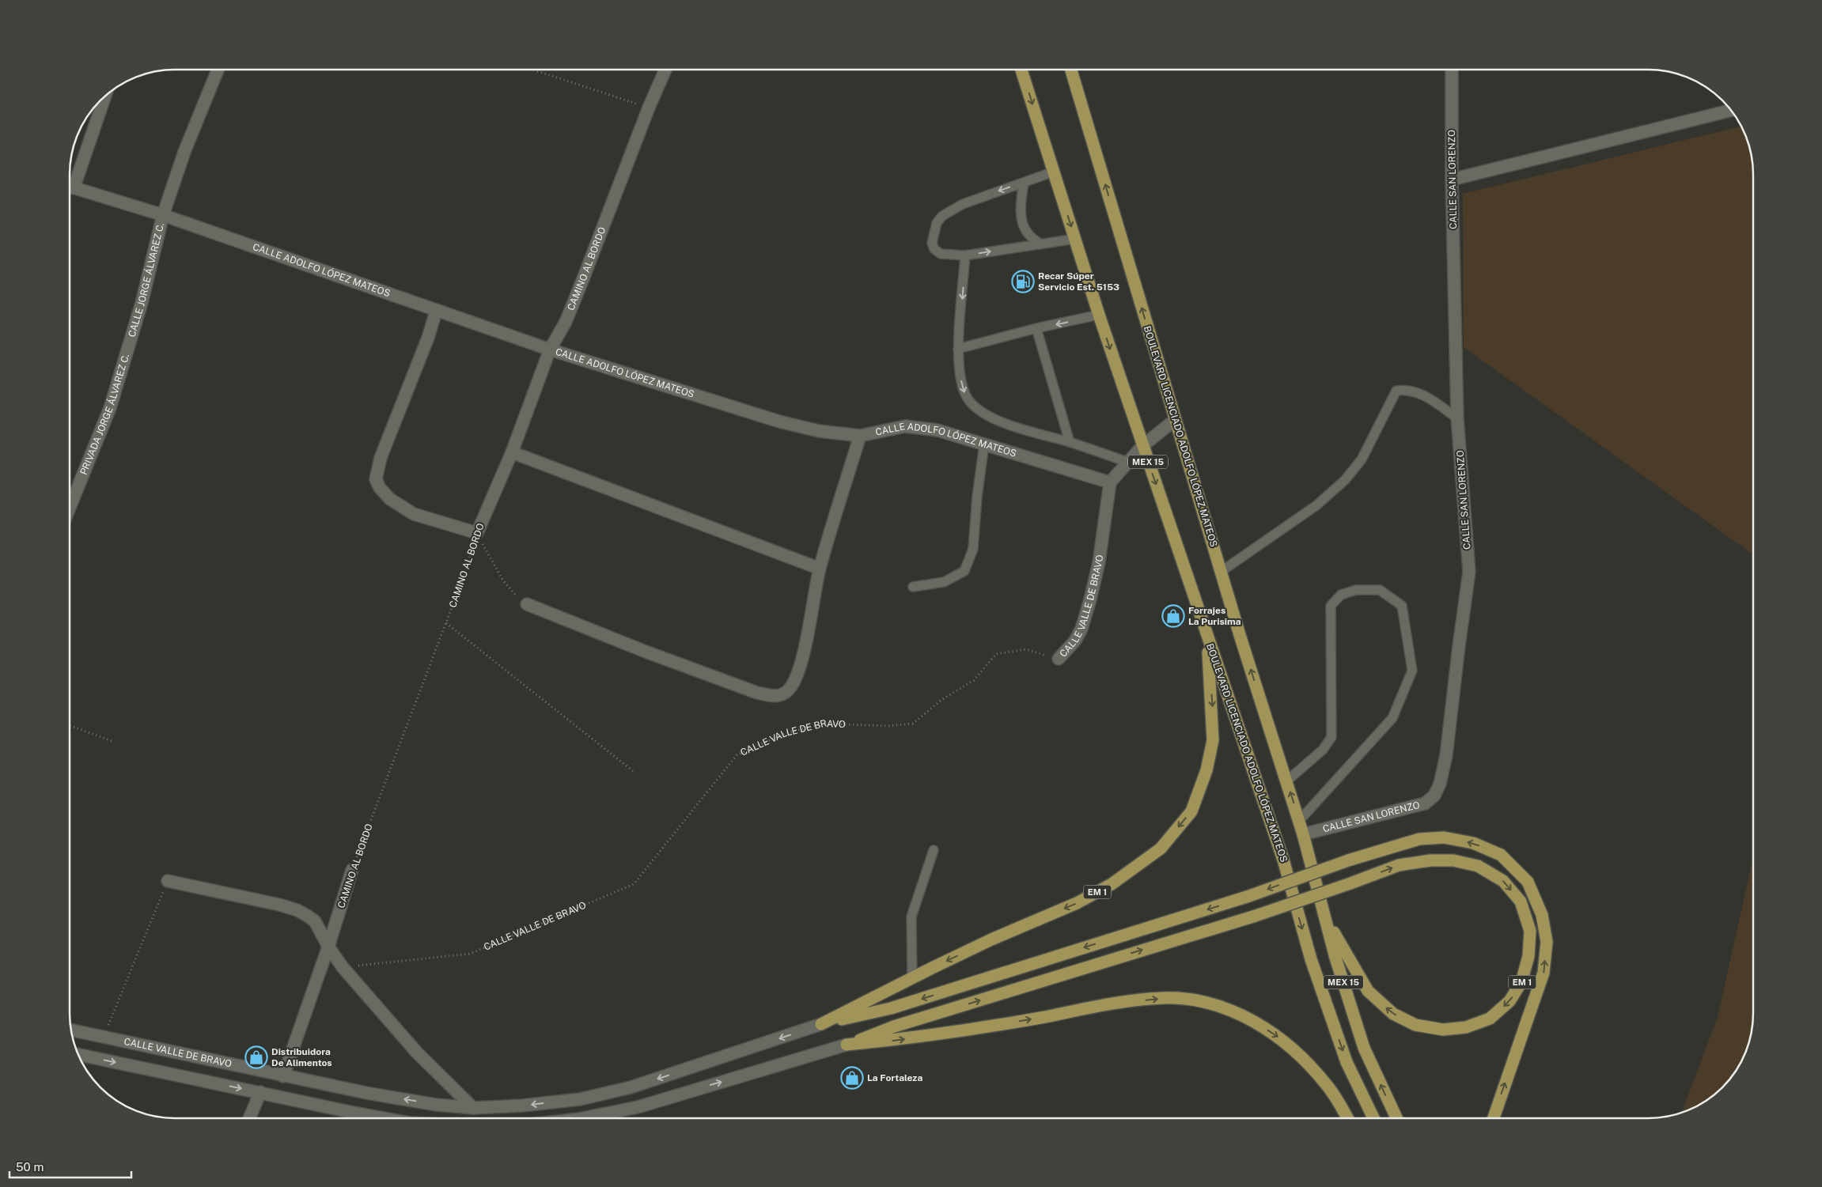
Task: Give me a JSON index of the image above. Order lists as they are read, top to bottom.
{
  "streets": {
    "main road": ["BOULEVARD LICENCIADO ADOLFO LÓPEZ MATEOS", "MEX 15", "EM 1"],
    "street": [
      "CALLE SAN LORENZO",
      "CAMINO AL BORDO",
      "CALLE ADOLFO LÓPEZ MATEOS",
      "CALLE JORGE ÁLVAREZ C.",
      "PRIVADA JORGE ÁLVAREZ C.",
      "CALLE VALLE DE BRAVO"
    ]
  },
  "crossings": [
    ["CALLE SAN LORENZO", "BOULEVARD LICENCIADO ADOLFO LÓPEZ MATEOS"],
    ["CAMINO AL BORDO", "CALLE ADOLFO LÓPEZ MATEOS"],
    ["CAMINO AL BORDO", "CALLE VALLE DE BRAVO"],
    ["CALLE ADOLFO LÓPEZ MATEOS", "CALLE JORGE ÁLVAREZ C."],
    ["CALLE ADOLFO LÓPEZ MATEOS", "CALLE VALLE DE BRAVO"],
    ["CALLE JORGE ÁLVAREZ C.", "PRIVADA JORGE ÁLVAREZ C."],
    ["BOULEVARD LICENCIADO ADOLFO LÓPEZ MATEOS", "EM 1"],
    ["CALLE VALLE DE BRAVO", "EM 1"]
  ],
  "places": {
    "fuel station": ["Recar Súper Servicio Est. 5153"],
    "shop": ["Forrajes La Purisima", "Distribuidora De Alimentos", "La Fortaleza"]
  },
  "scale_bar": "50 m"
}
